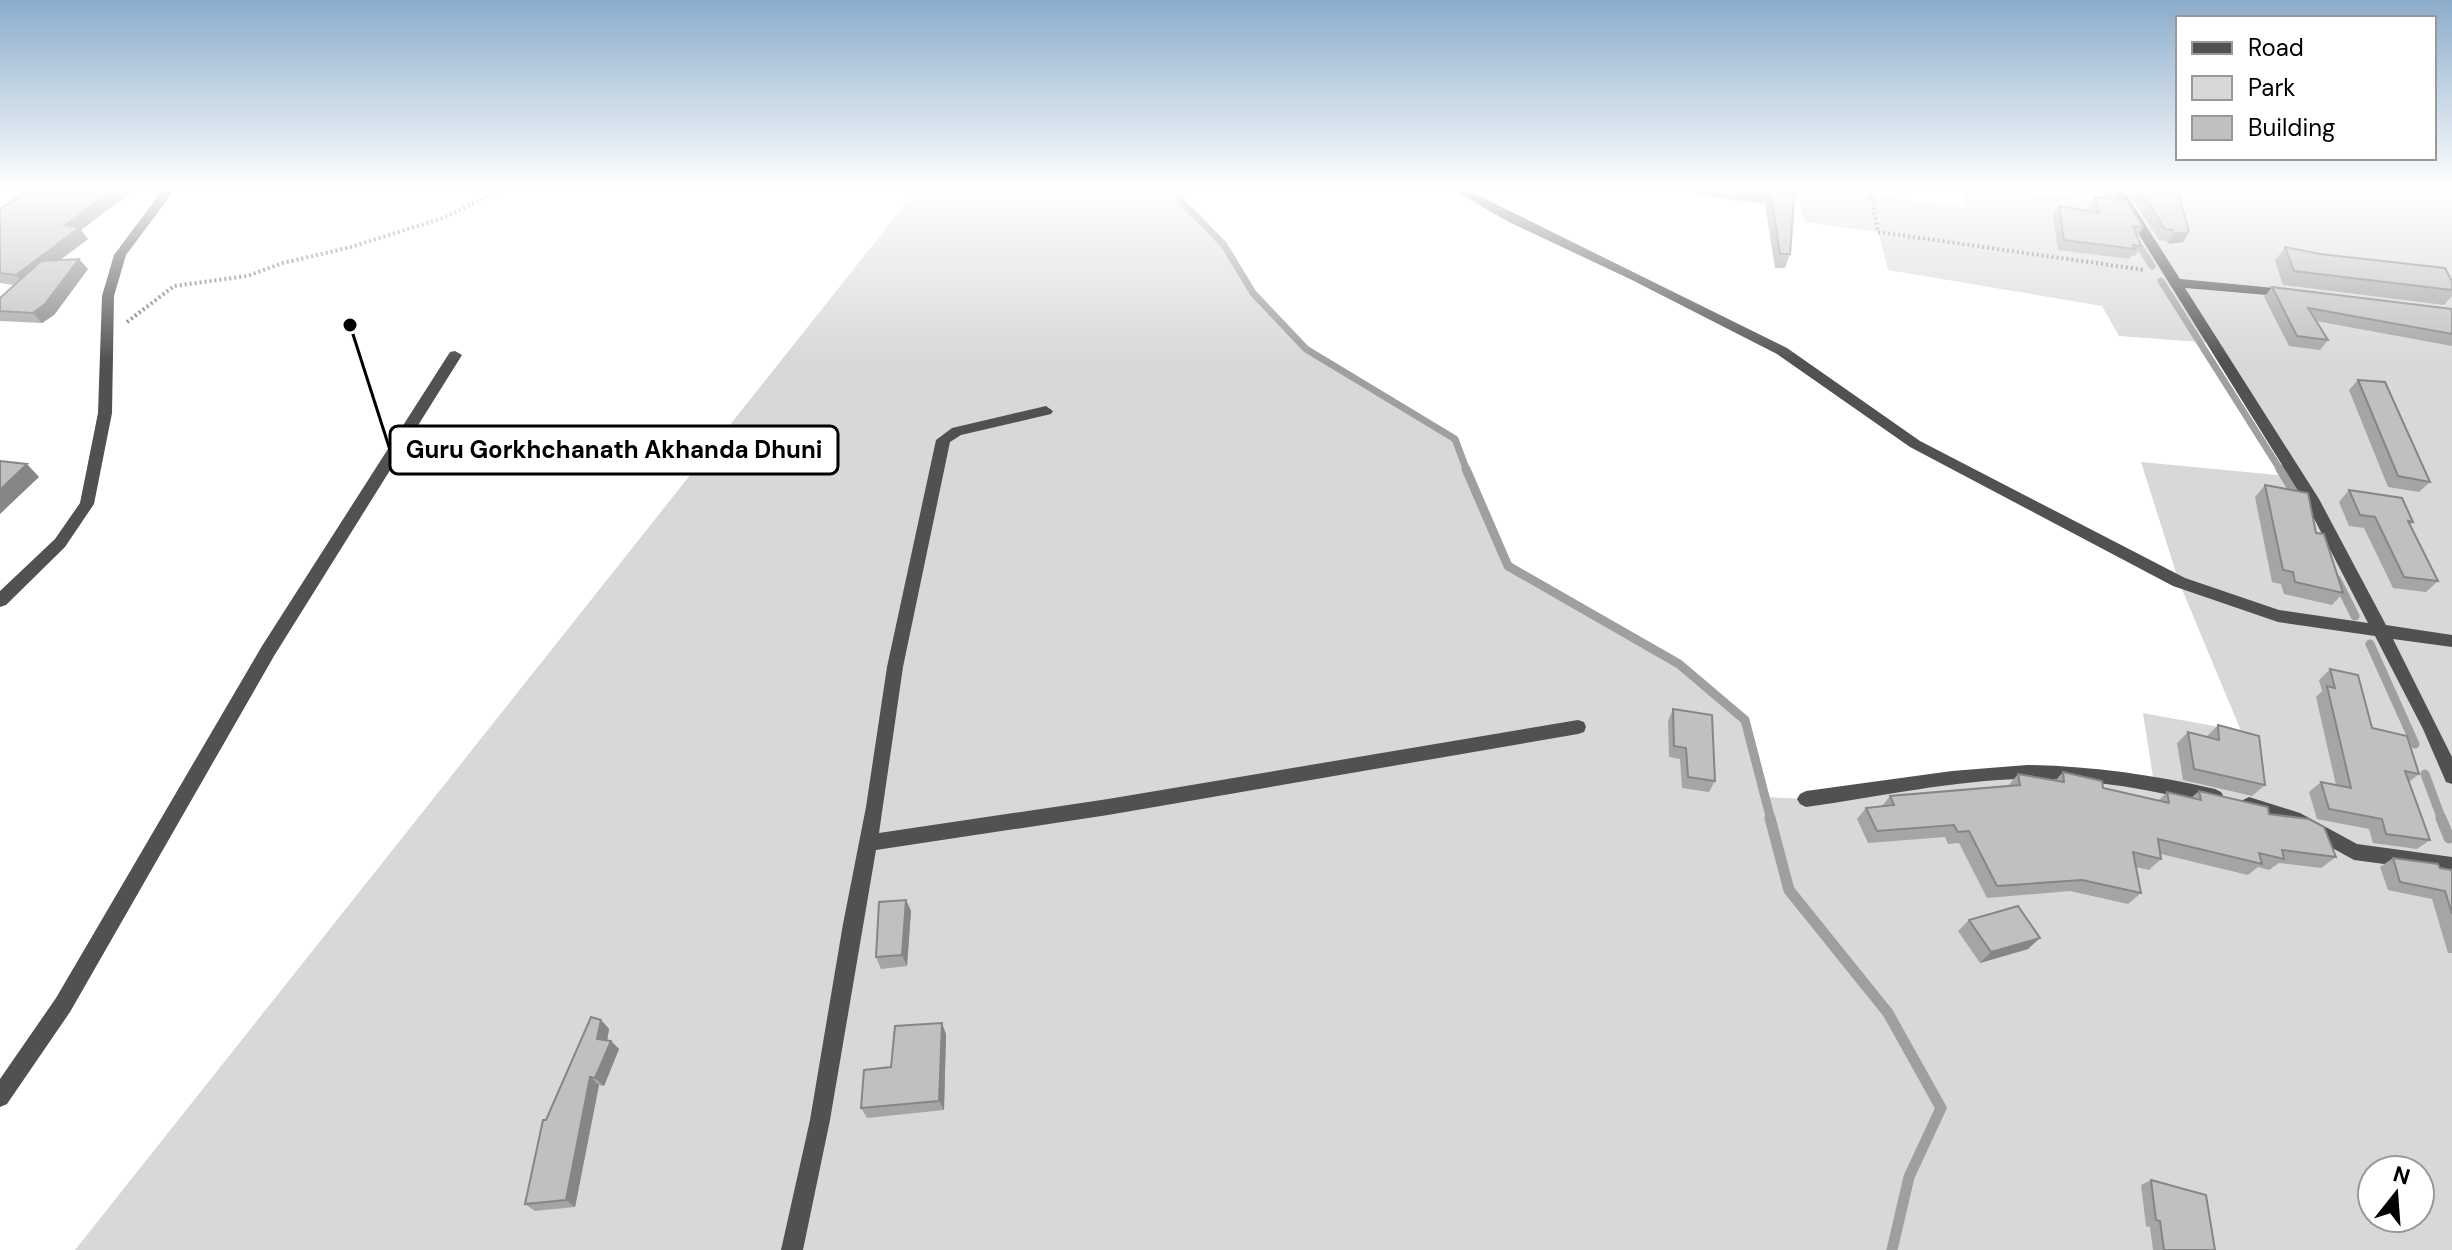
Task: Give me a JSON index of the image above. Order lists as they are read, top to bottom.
{
  "places": ["Guru Gorkhchanath Akhanda Dhuni"],
  "legend": ["Road", "Park", "Building"],
  "north": "top"
}
